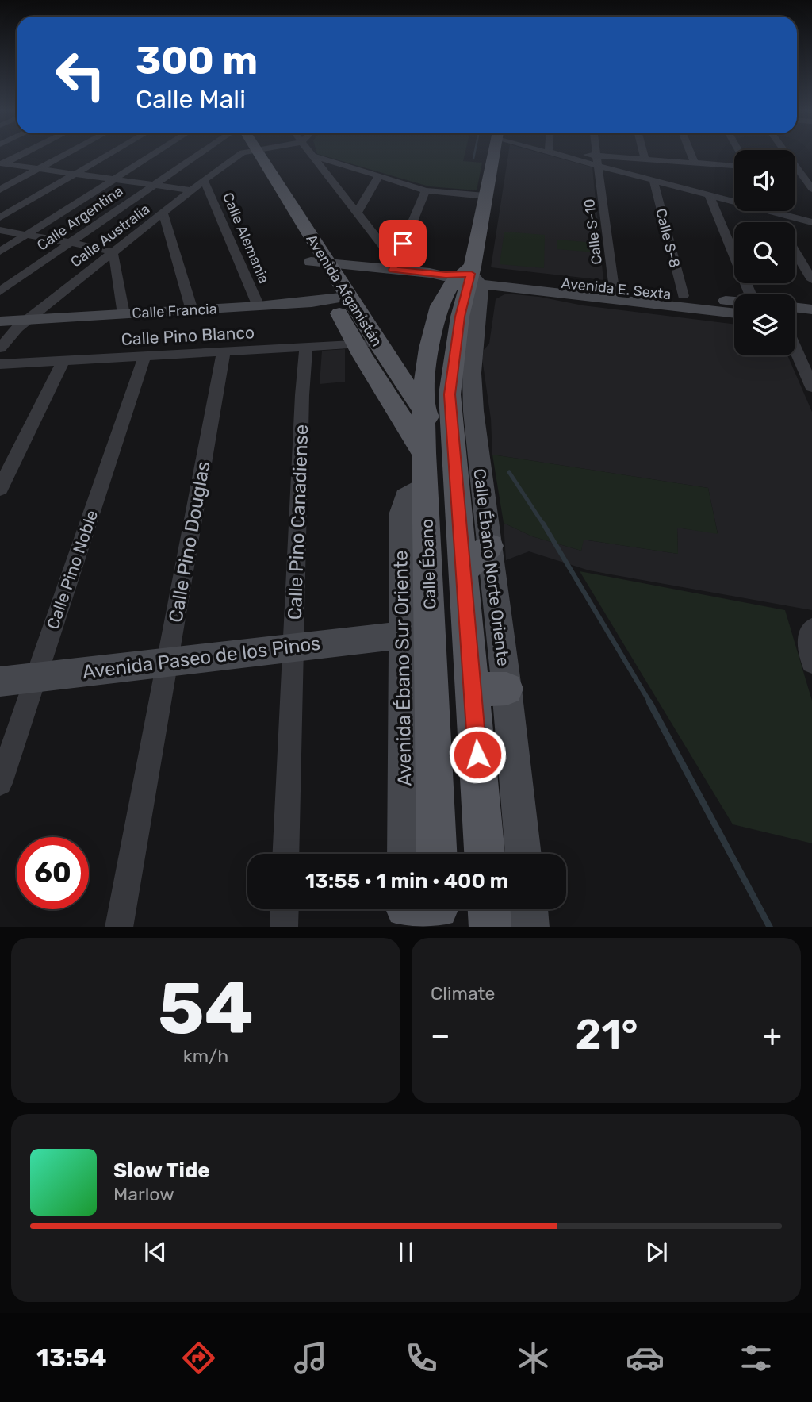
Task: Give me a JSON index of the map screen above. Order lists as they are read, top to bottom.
{
  "streets": {
    "main road": ["Avenida Afganistán", "Calle Ébano"],
    "street": [
      "Calle Argentina",
      "Calle S-10",
      "Calle Australia",
      "Calle Alemania",
      "Calle S-8",
      "Avenida E. Sexta",
      "Calle Francia",
      "Calle Pino Blanco",
      "Calle Pino Canadiense",
      "Calle Pino Douglas",
      "Calle Ébano Norte Oriente",
      "Calle Pino Noble",
      "Avenida Paseo de los Pinos",
      "Avenida Ébano Sur Oriente"
    ]
  },
  "crossings": [
    ["Calle S-10", "Avenida E. Sexta"],
    ["Calle Australia", "Calle Alemania"],
    ["Calle Australia", "Calle Francia"],
    ["Calle Alemania", "Calle Francia"],
    ["Calle S-8", "Avenida E. Sexta"],
    ["Avenida E. Sexta", "Avenida Afganistán"],
    ["Avenida E. Sexta", "Calle Ébano"],
    ["Avenida E. Sexta", "Calle Ébano Norte Oriente"],
    ["Avenida Afganistán", "Calle Francia"],
    ["Avenida Afganistán", "Calle Pino Blanco"],
    ["Avenida Afganistán", "Calle Ébano"],
    ["Calle Pino Blanco", "Calle Pino Canadiense"],
    ["Calle Pino Blanco", "Calle Pino Douglas"],
    ["Calle Pino Blanco", "Calle Pino Noble"],
    ["Calle Pino Canadiense", "Avenida Paseo de los Pinos"],
    ["Calle Pino Douglas", "Avenida Paseo de los Pinos"],
    ["Calle Ébano", "Calle Ébano Norte Oriente"],
    ["Calle Ébano", "Avenida Ébano Sur Oriente"],
    ["Calle Pino Noble", "Avenida Paseo de los Pinos"],
    ["Avenida Paseo de los Pinos", "Avenida Ébano Sur Oriente"]
  ],
  "page": {
    "turn": ["300 m", "Calle Mali"],
    "limit": "60",
    "trip": "13:55 · 1 min · 400 m",
    "tile": [
      ["54", "km/h"],
      "Climate"
    ],
    "heat": ["−", "21°", "+"],
    "song": ["Slow Tide", "Marlow"],
    "tabs": "13:54"
  }
}
